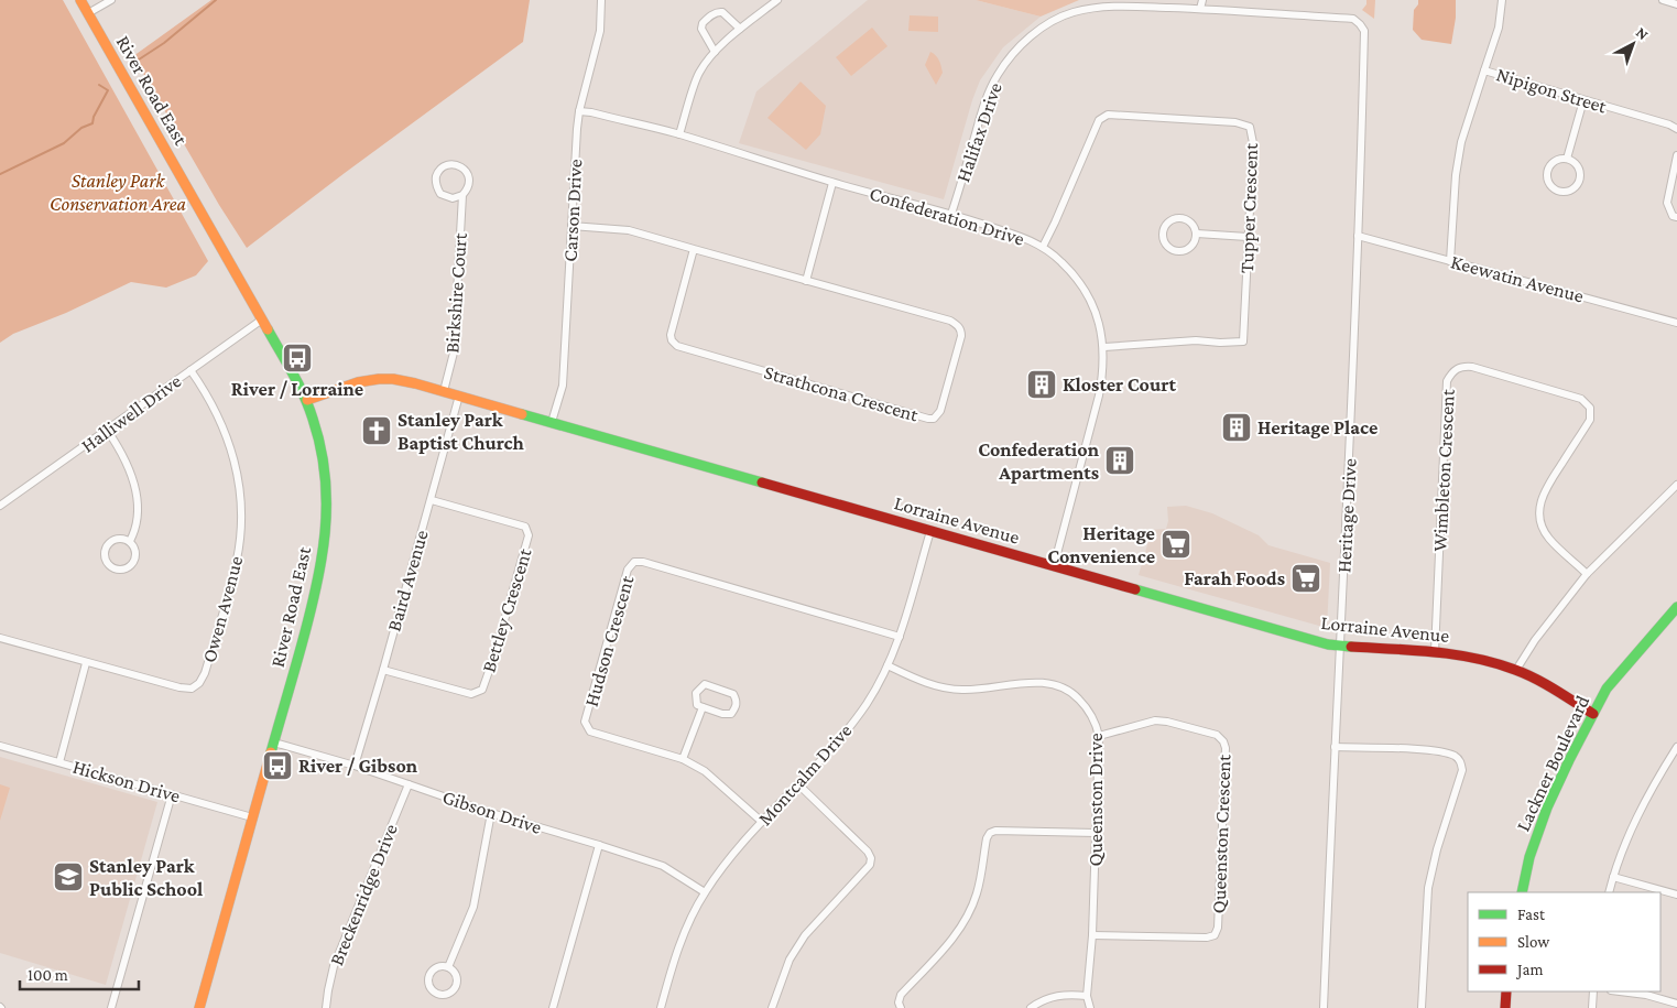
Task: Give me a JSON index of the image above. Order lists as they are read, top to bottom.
{
  "streets": {
    "street": [
      "River Road East",
      "Nipigon Street",
      "Halifax Drive",
      "Tupper Crescent",
      "Carson Drive",
      "Confederation Drive",
      "Keewatin Avenue",
      "Birkshire Court",
      "Strathcona Crescent",
      "Halliwell Drive",
      "Wimbleton Crescent",
      "Heritage Drive",
      "Lorraine Avenue",
      "Baird Avenue",
      "Owen Avenue",
      "Bettley Crescent",
      "Hudson Crescent",
      "Lackner Boulevard",
      "Montcalm Drive",
      "Hickson Drive",
      "Queenston Drive",
      "Gibson Drive",
      "Queenston Crescent",
      "Breckenridge Drive"
    ]
  },
  "crossings": [
    ["River Road East", "Halliwell Drive"],
    ["River Road East", "Lorraine Avenue"],
    ["River Road East", "Hickson Drive"],
    ["River Road East", "Gibson Drive"],
    ["Nipigon Street", "Keewatin Avenue"],
    ["Halifax Drive", "Confederation Drive"],
    ["Halifax Drive", "Heritage Drive"],
    ["Tupper Crescent", "Confederation Drive"],
    ["Carson Drive", "Confederation Drive"],
    ["Carson Drive", "Strathcona Crescent"],
    ["Carson Drive", "Lorraine Avenue"],
    ["Confederation Drive", "Lorraine Avenue"],
    ["Keewatin Avenue", "Heritage Drive"],
    ["Birkshire Court", "Lorraine Avenue"],
    ["Halliwell Drive", "Owen Avenue"],
    ["Wimbleton Crescent", "Lorraine Avenue"],
    ["Heritage Drive", "Lorraine Avenue"],
    ["Lorraine Avenue", "Baird Avenue"],
    ["Lorraine Avenue", "Lackner Boulevard"],
    ["Lorraine Avenue", "Montcalm Drive"],
    ["Baird Avenue", "Bettley Crescent"],
    ["Baird Avenue", "Gibson Drive"],
    ["Hudson Crescent", "Montcalm Drive"],
    ["Montcalm Drive", "Queenston Drive"],
    ["Montcalm Drive", "Gibson Drive"],
    ["Queenston Drive", "Queenston Crescent"],
    ["Gibson Drive", "Breckenridge Drive"]
  ],
  "parks": ["Stanley Park Conservation Area"],
  "places": {
    "bus stop": ["River / Lorraine", "River / Gibson"],
    "building": ["Kloster Court", "Heritage Place", "Confederation Apartments"],
    "church": ["Stanley Park Baptist Church"],
    "supermarket": ["Heritage Convenience", "Farah Foods"],
    "school or university": ["Stanley Park Public School"]
  },
  "legend": ["Fast", "Slow", "Jam"],
  "scale_bar": "100 m",
  "north": "top right"
}
